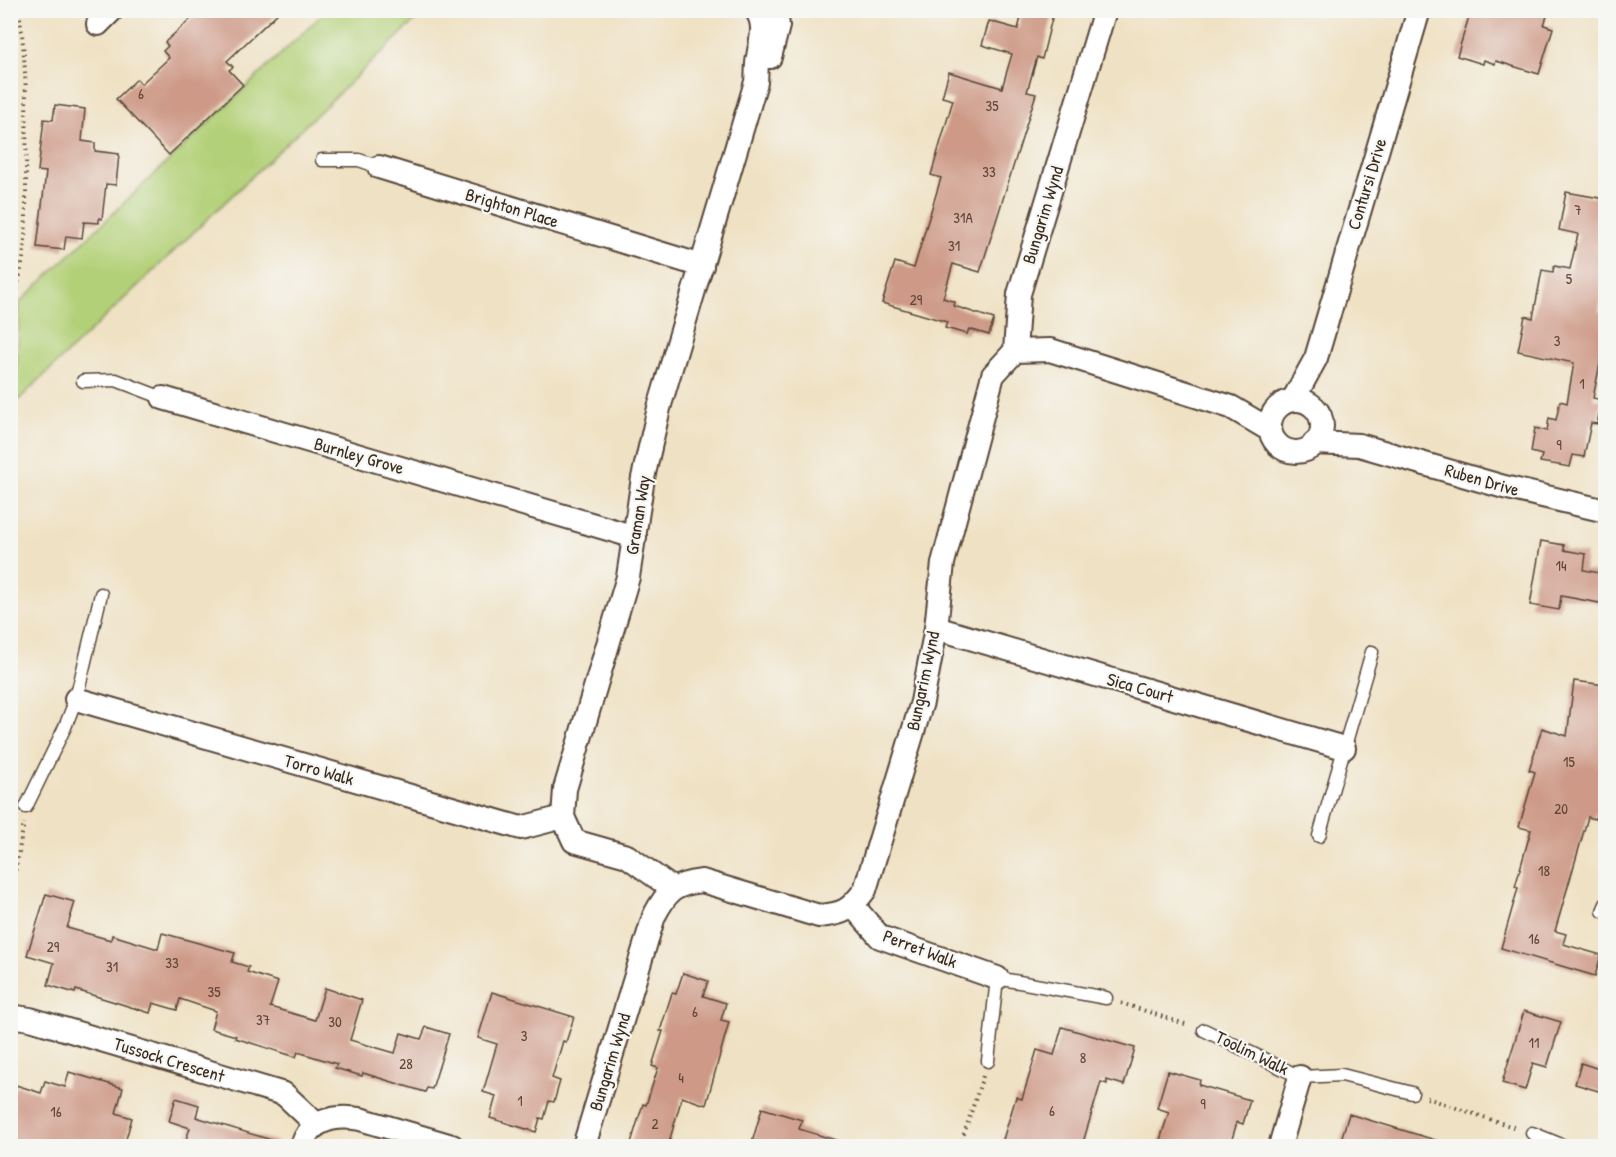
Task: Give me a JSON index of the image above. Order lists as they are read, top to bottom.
{
  "streets": {
    "street": [
      "Contursi Drive",
      "Brighton Place",
      "Bungarim Wynd",
      "Burnley Grove",
      "Ruben Drive",
      "Graman Way",
      "Sica Court",
      "Torro Walk",
      "Perret Walk",
      "Toolim Walk",
      "Tussock Crescent"
    ]
  },
  "crossings": [
    ["Contursi Drive", "Ruben Drive"],
    ["Brighton Place", "Graman Way"],
    ["Bungarim Wynd", "Ruben Drive"],
    ["Bungarim Wynd", "Sica Court"],
    ["Bungarim Wynd", "Perret Walk"],
    ["Burnley Grove", "Graman Way"],
    ["Graman Way", "Torro Walk"]
  ],
  "house_numbers": [
    "6",
    "35",
    "33",
    "7",
    "31A",
    "31",
    "5",
    "29",
    "3",
    "1",
    "9",
    "14",
    "15",
    "20",
    "18",
    "16",
    "29",
    "33",
    "31",
    "35",
    "6",
    "37",
    "30",
    "3",
    "11",
    "8",
    "28",
    "4",
    "1",
    "9",
    "6",
    "16",
    "2"
  ]
}
